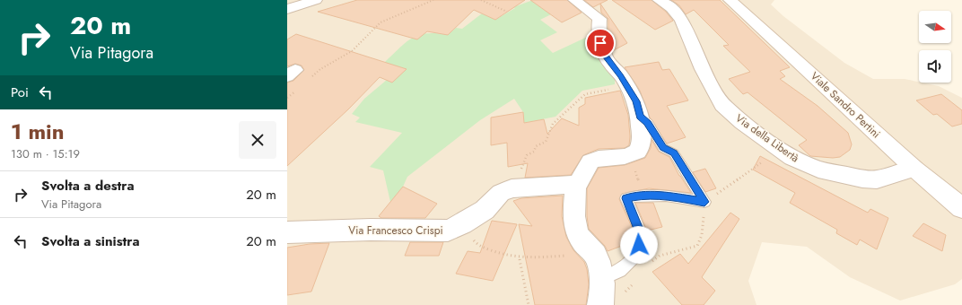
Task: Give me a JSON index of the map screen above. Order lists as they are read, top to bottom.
{
  "streets": {
    "street": ["Viale Sandro Pertini", "Via della Libertà", "Via Francesco Crispi"]
  },
  "crossings": [
    ["Viale Sandro Pertini", "Via della Libertà"]
  ],
  "north": "right",
  "page": {
    "turn": ["20 m", "Via Pitagora"],
    "then": "Poi",
    "heading": ["1 min", "130 m · 15:19"],
    "list": [
      {
        "name": "Svolta a destra",
        "note": "Via Pitagora",
        "value": "20 m"
      },
      {
        "name": "Svolta a sinistra",
        "value": "20 m"
      }
    ]
  }
}
